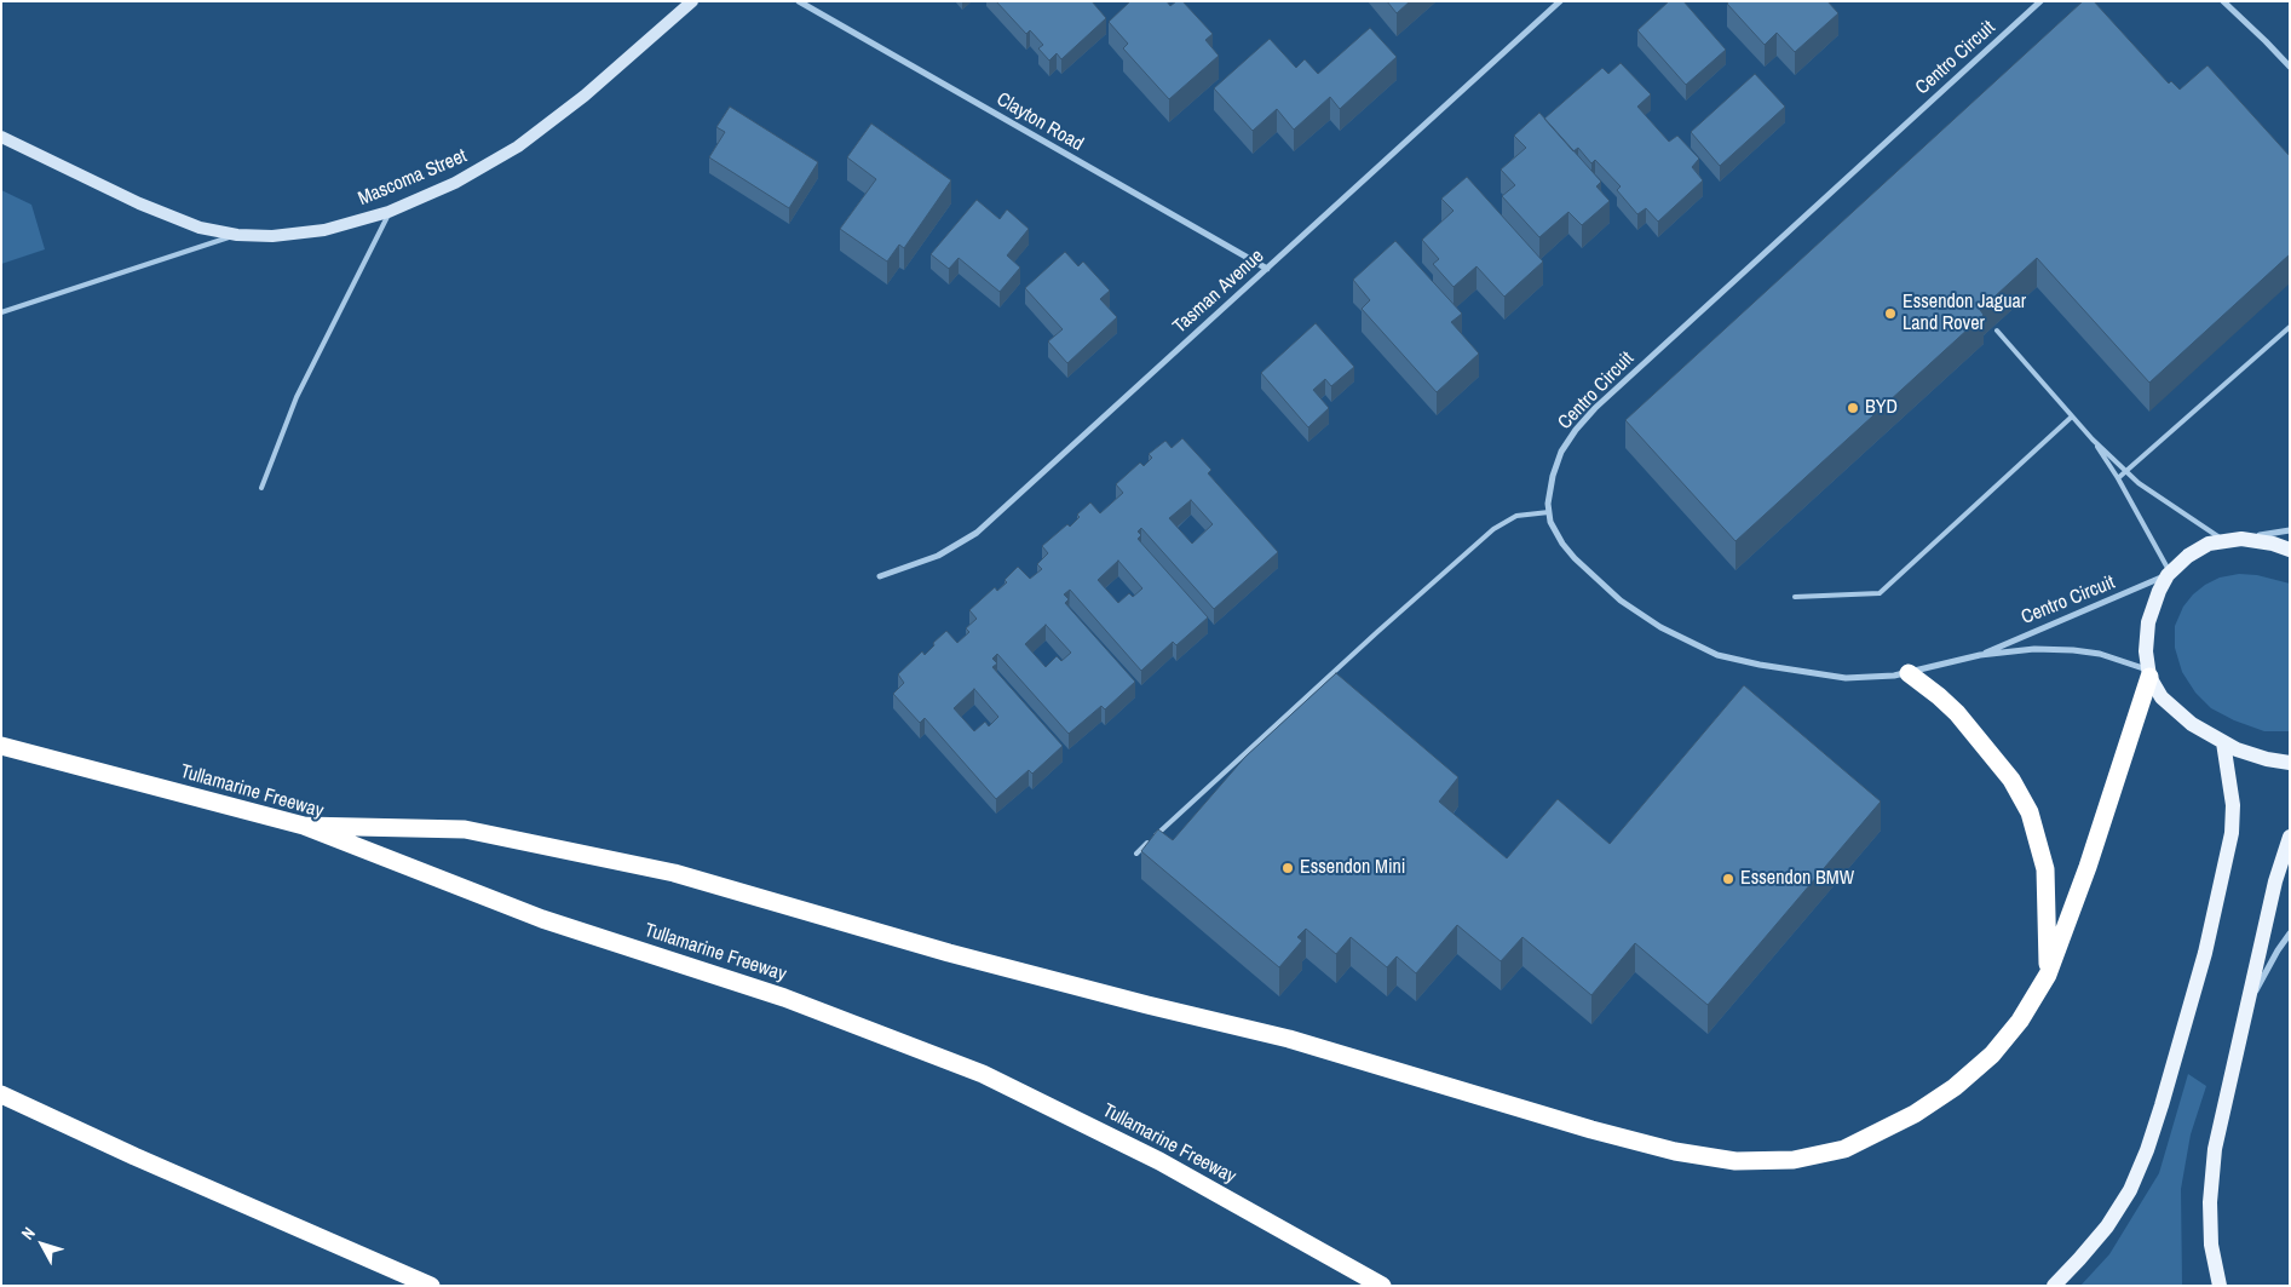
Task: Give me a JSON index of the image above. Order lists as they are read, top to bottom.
{
  "streets": {
    "highway": ["Tullamarine Freeway"],
    "main road": ["Mascoma Street"],
    "street": ["Centro Circuit", "Clayton Road", "Tasman Avenue"]
  },
  "crossings": [
    ["Clayton Road", "Tasman Avenue"]
  ],
  "places": [
    "Essendon Jaguar Land Rover",
    "BYD",
    "Essendon Mini",
    "Essendon BMW"
  ],
  "north": "top left"
}
